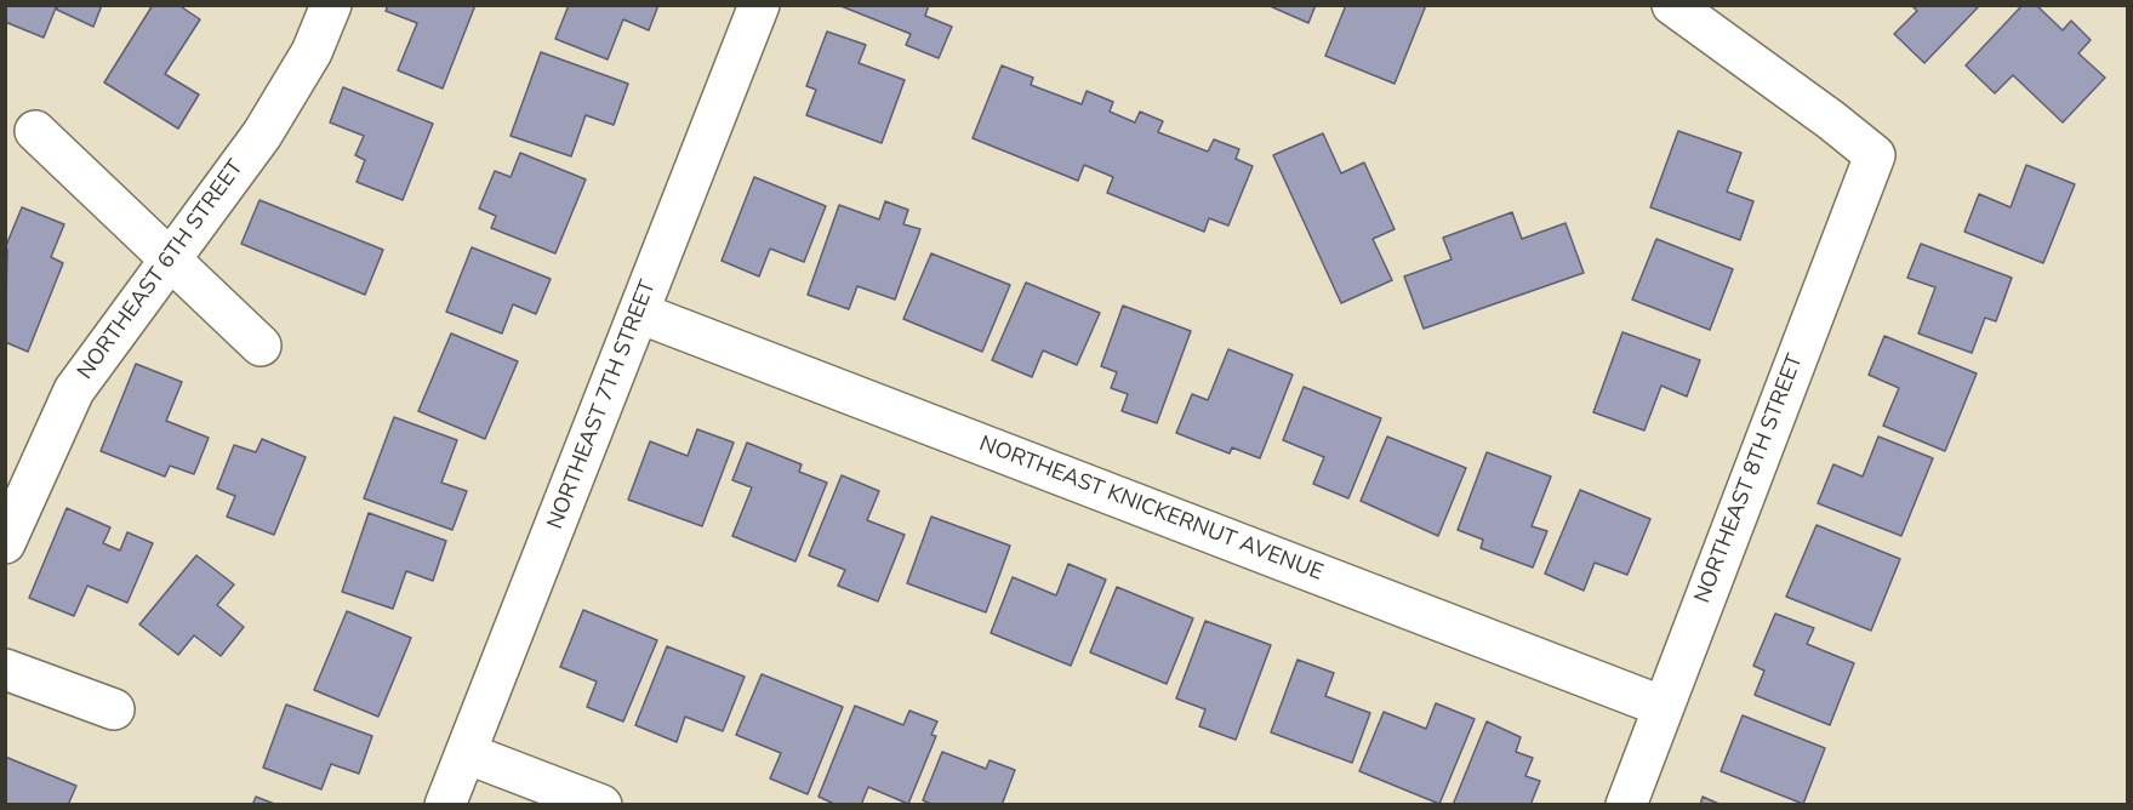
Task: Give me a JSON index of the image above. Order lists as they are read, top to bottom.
{
  "streets": {
    "street": [
      "NORTHEAST 6TH STREET",
      "NORTHEAST 7TH STREET",
      "NORTHEAST 8TH STREET",
      "NORTHEAST KNICKERNUT AVENUE"
    ]
  },
  "crossings": [
    ["NORTHEAST 7TH STREET", "NORTHEAST KNICKERNUT AVENUE"],
    ["NORTHEAST 8TH STREET", "NORTHEAST KNICKERNUT AVENUE"]
  ]
}
